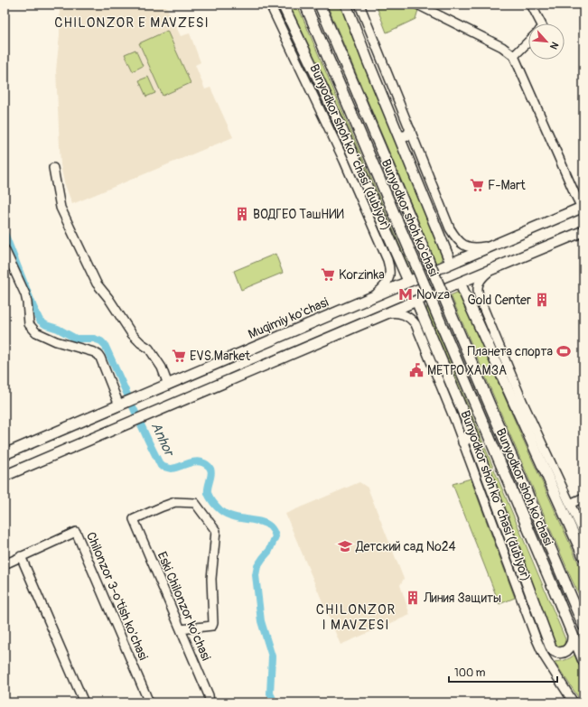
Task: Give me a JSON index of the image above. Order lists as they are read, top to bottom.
{
  "streets": {
    "main road": ["Bunyodkor shoh ko'chasi", "Muqimiy ko'chasi"],
    "street": ["Bunyodkor shoh koʻchasi (dublyor)", "Chilonzor 3-o'tish ko'chasi", "Eski Chilonzor ko'chasi"]
  },
  "crossings": [
    ["Bunyodkor shoh koʻchasi (dublyor)", "Muqimiy ko'chasi"]
  ],
  "districts": ["CHILONZOR E MAVZESI", "CHILONZOR I MAVZESI"],
  "water": ["Anhor"],
  "places": {
    "supermarket": ["F-Mart", "Korzinka", "EVS Market"],
    "building": ["ВОДГЕО ТашНИИ", "Gold Center", "Линия Защиты"],
    "metro station": ["Novza"],
    "sports": ["Планета спорта"],
    "public building": ["МЕТРО ХАМЗА"],
    "school or university": ["Детский сад №24"]
  },
  "scale_bar": "100 m",
  "north": "bottom right"
}
